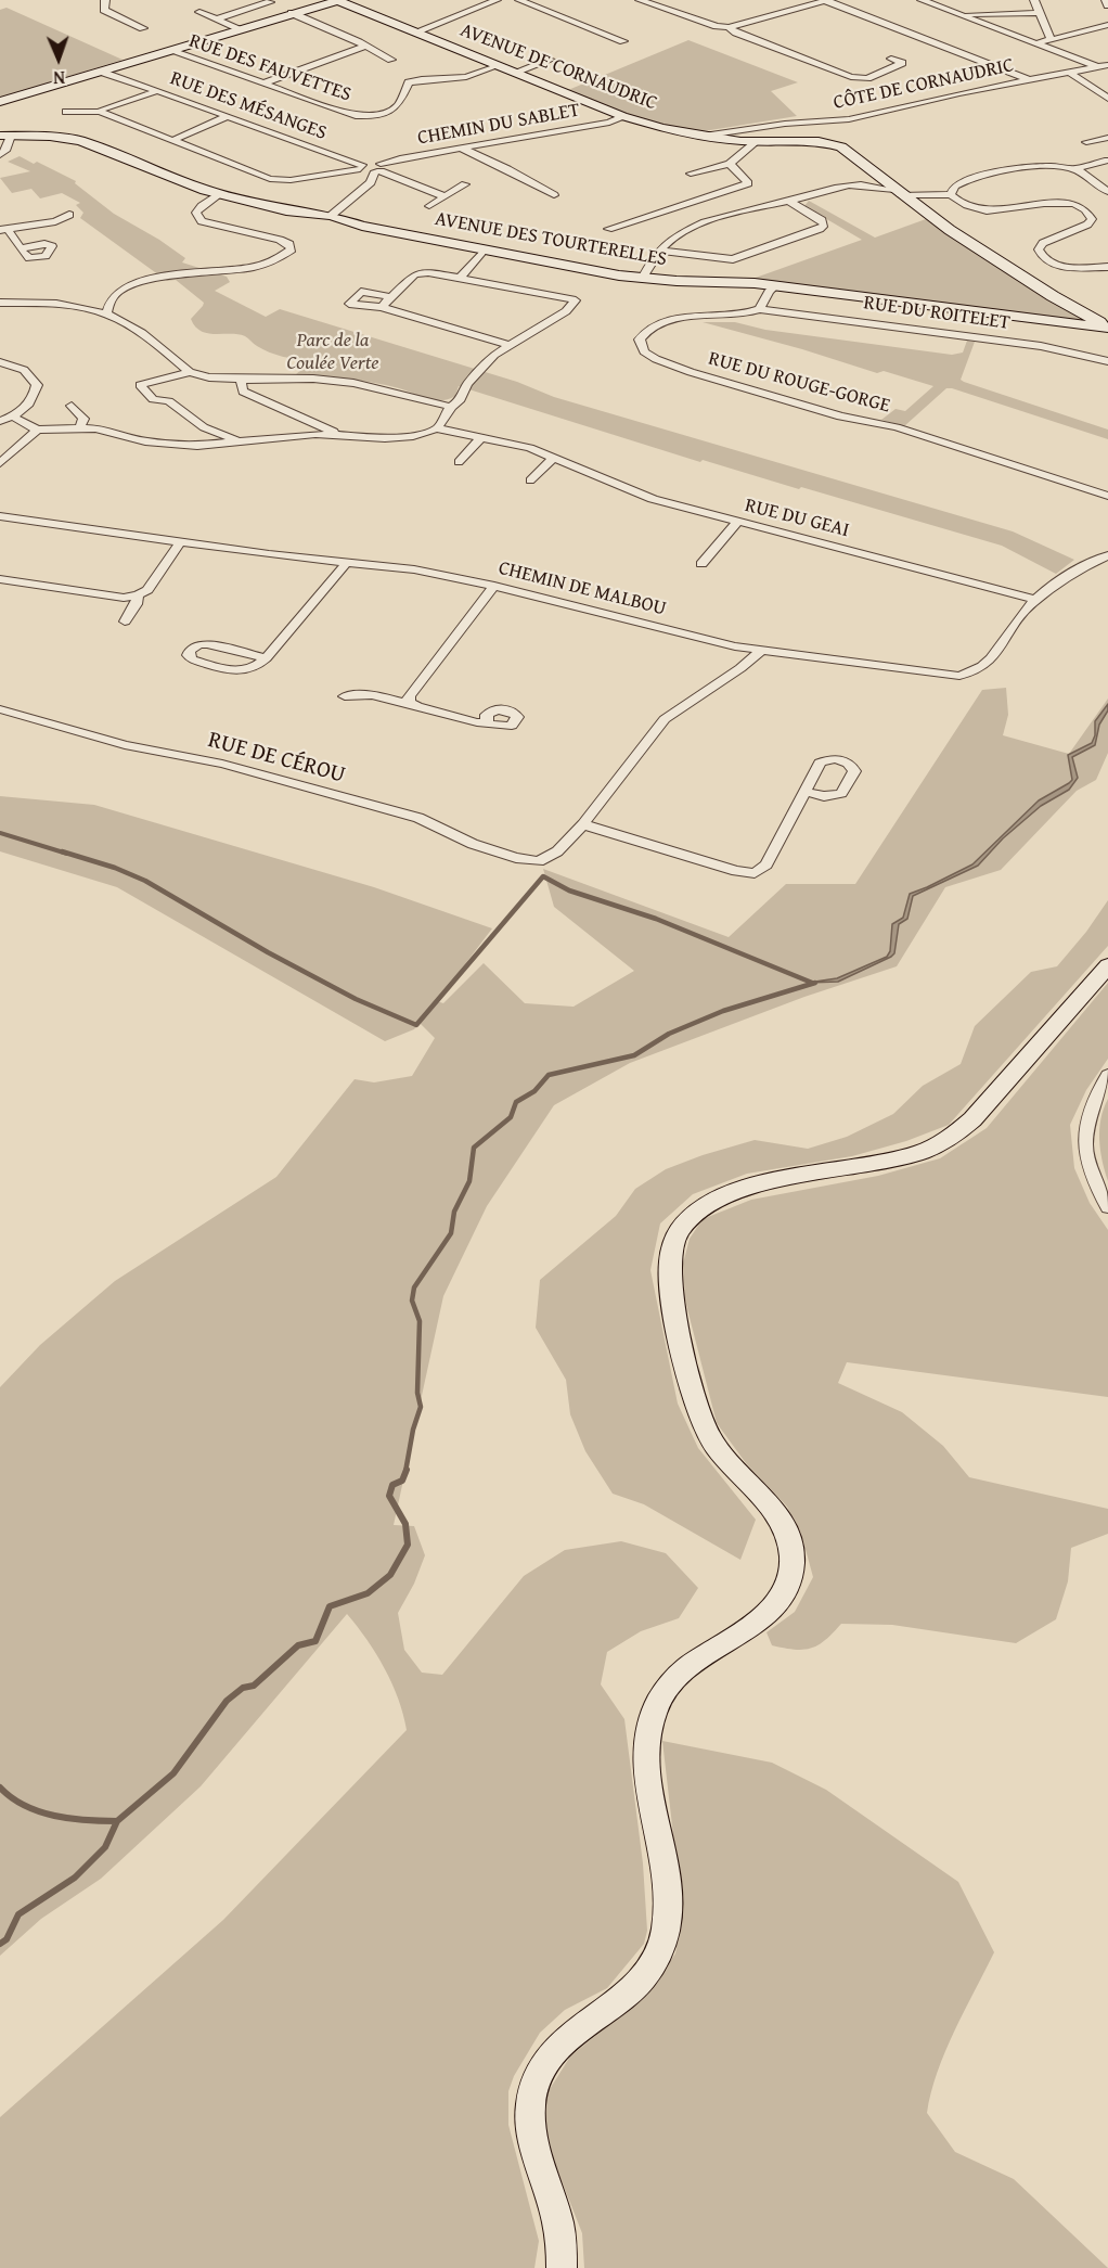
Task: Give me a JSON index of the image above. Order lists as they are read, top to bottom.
{
  "streets": {
    "street": [
      "AVENUE DE CORNAUDRIC",
      "RUE DES FAUVETTES",
      "CÔTE DE CORNAUDRIC",
      "RUE DES MÉSANGES",
      "CHEMIN DU SABLET",
      "AVENUE DES TOURTERELLES",
      "RUE DU ROITELET",
      "RUE DU ROUGE-GORGE",
      "RUE DU GEAI",
      "CHEMIN DE MALBOU",
      "RUE DE CÉROU"
    ]
  },
  "crossings": [
    ["AVENUE DE CORNAUDRIC", "RUE DES FAUVETTES"],
    ["AVENUE DE CORNAUDRIC", "CÔTE DE CORNAUDRIC"],
    ["AVENUE DE CORNAUDRIC", "CHEMIN DU SABLET"],
    ["AVENUE DE CORNAUDRIC", "AVENUE DES TOURTERELLES"],
    ["RUE DU ROITELET", "RUE DU ROUGE-GORGE"],
    ["RUE DU GEAI", "CHEMIN DE MALBOU"]
  ],
  "parks": ["Parc de la Coulée Verte"],
  "north": "bottom"
}
